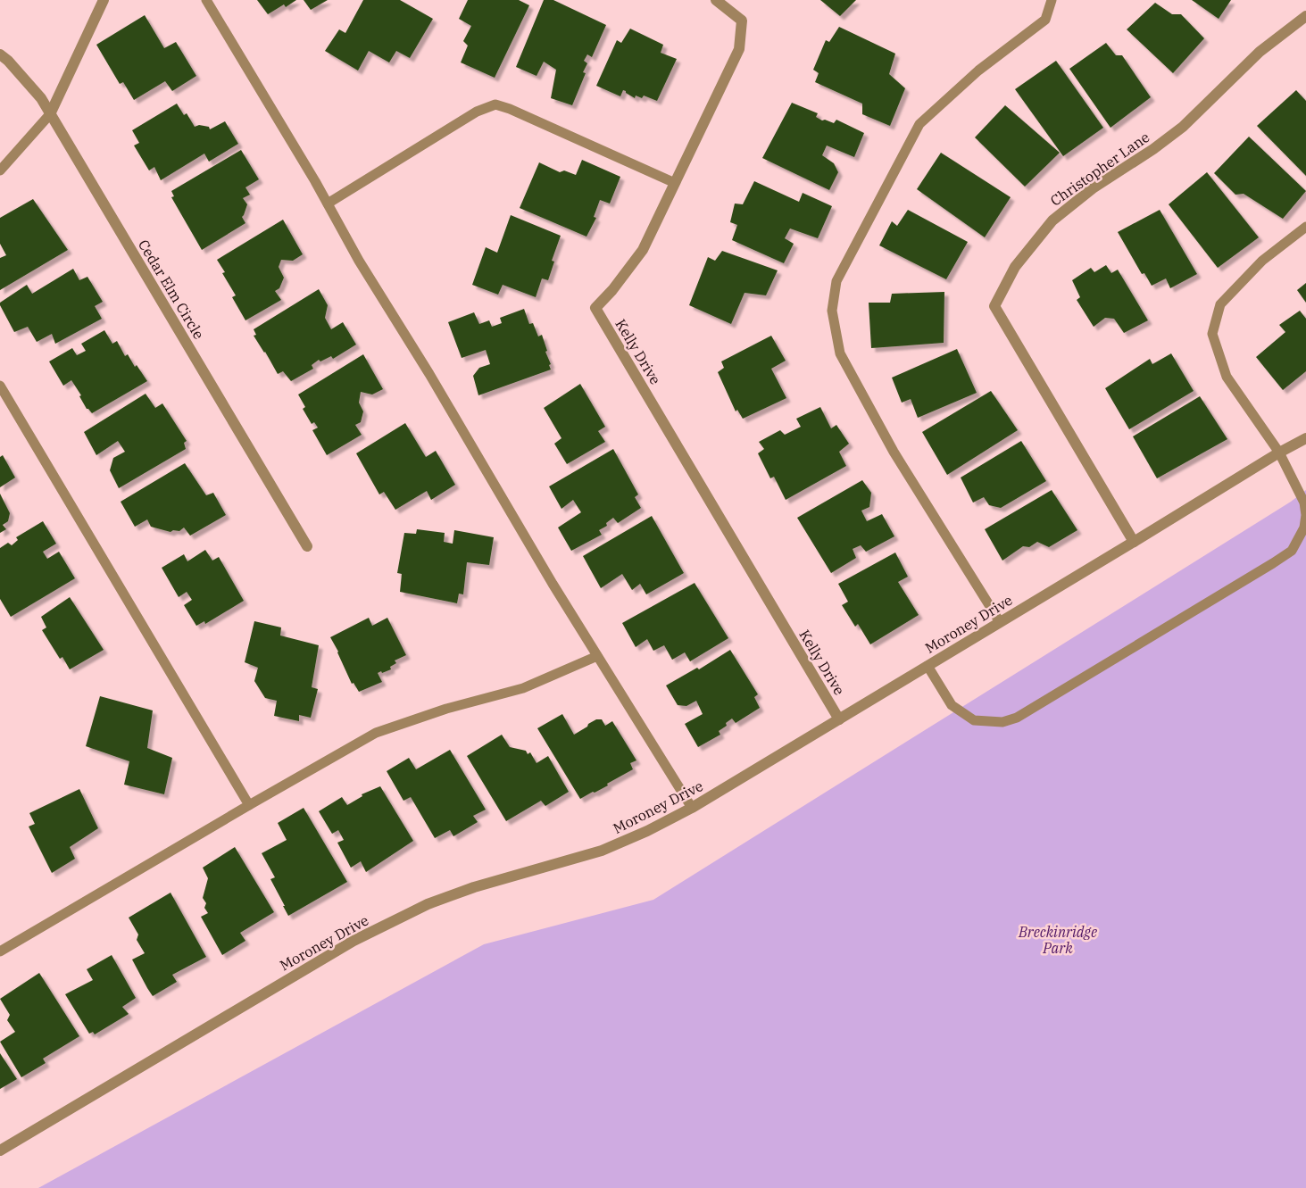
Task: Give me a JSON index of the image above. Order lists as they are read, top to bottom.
{
  "streets": {
    "street": [
      "Christopher Lane",
      "Cedar Elm Circle",
      "Kelly Drive",
      "Moroney Drive"
    ]
  },
  "crossings": [
    ["Christopher Lane", "Moroney Drive"],
    ["Kelly Drive", "Moroney Drive"]
  ],
  "parks": ["Breckinridge Park"]
}
